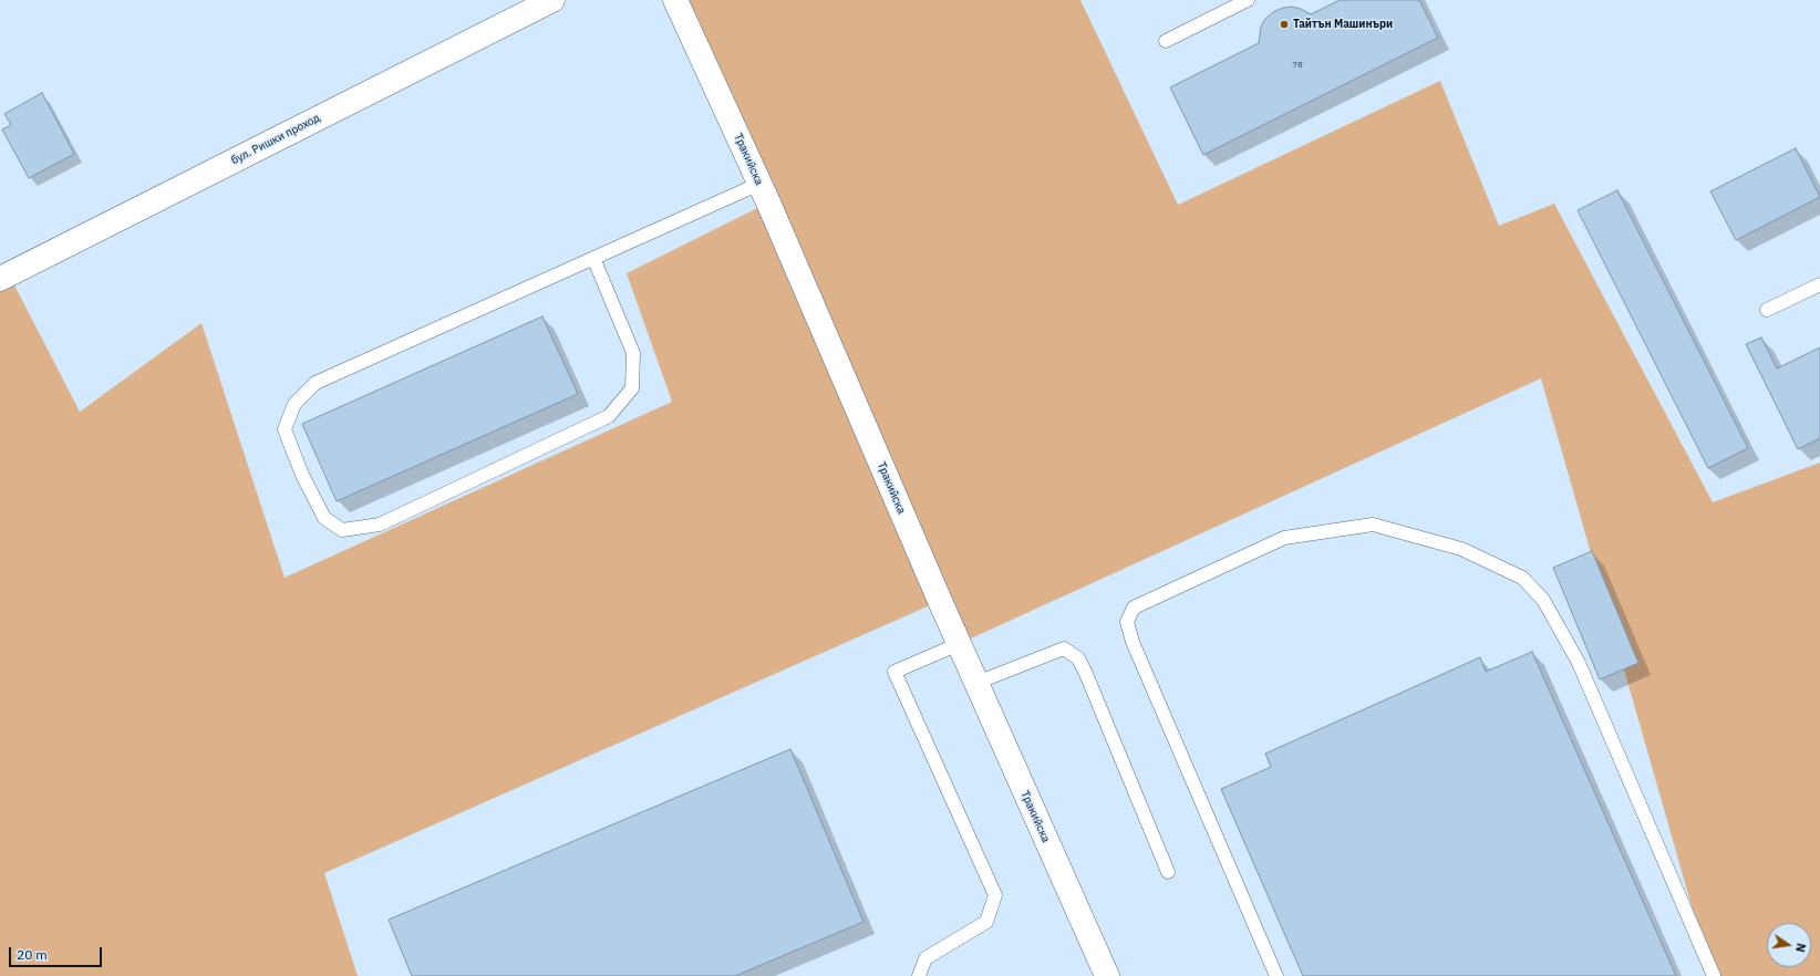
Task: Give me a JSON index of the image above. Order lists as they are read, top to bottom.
{
  "streets": {
    "street": ["бул. Ришки проход", "Тракийска"]
  },
  "places": ["Тайтън Машинъри"],
  "house_numbers": ["78"],
  "scale_bar": "20 m",
  "north": "right"
}
